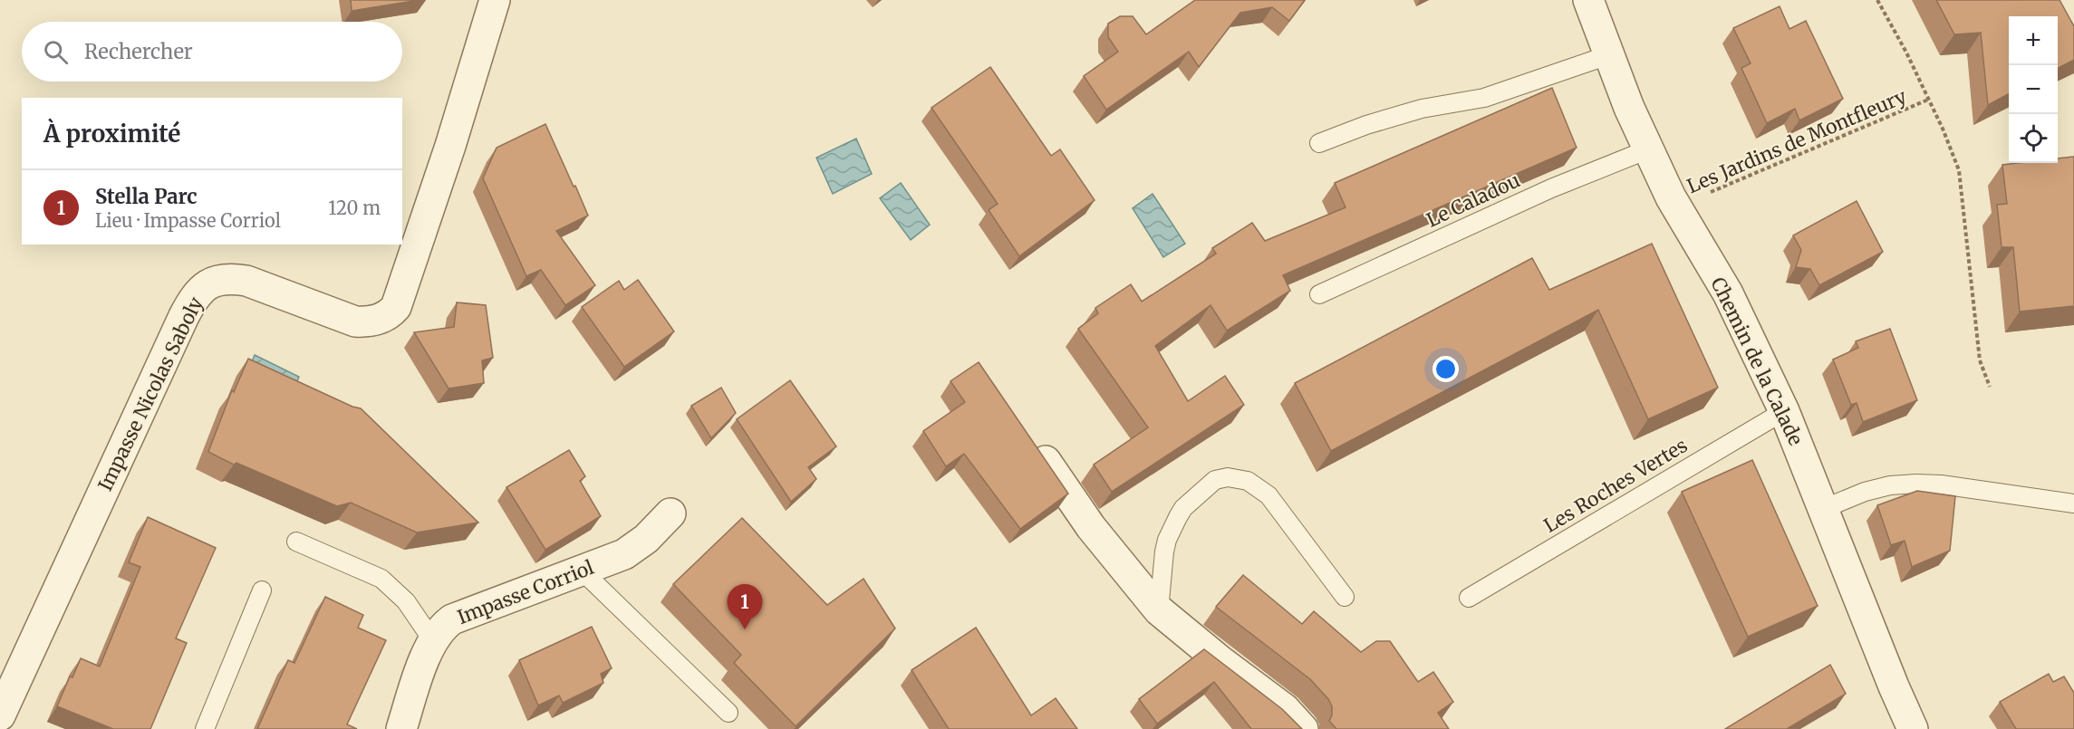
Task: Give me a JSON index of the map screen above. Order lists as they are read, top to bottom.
{
  "streets": {
    "street": ["Chemin de la Calade", "Impasse Nicolas Saboly", "Impasse Corriol"],
    "lane": ["Le Caladou", "Les Roches Vertes"],
    "path": ["Les Jardins de Montfleury"]
  },
  "crossings": [
    ["Les Jardins de Montfleury", "Chemin de la Calade"],
    ["Le Caladou", "Chemin de la Calade"],
    ["Chemin de la Calade", "Les Roches Vertes"]
  ],
  "page": {
    "map_buttons": ["+", "−"],
    "search": "Rechercher",
    "heading": "À proximité",
    "list": [
      {
        "mark": "1",
        "name": "Stella Parc",
        "note": "Lieu · Impasse Corriol",
        "value": "120 m"
      }
    ],
    "pins": "1"
  }
}
